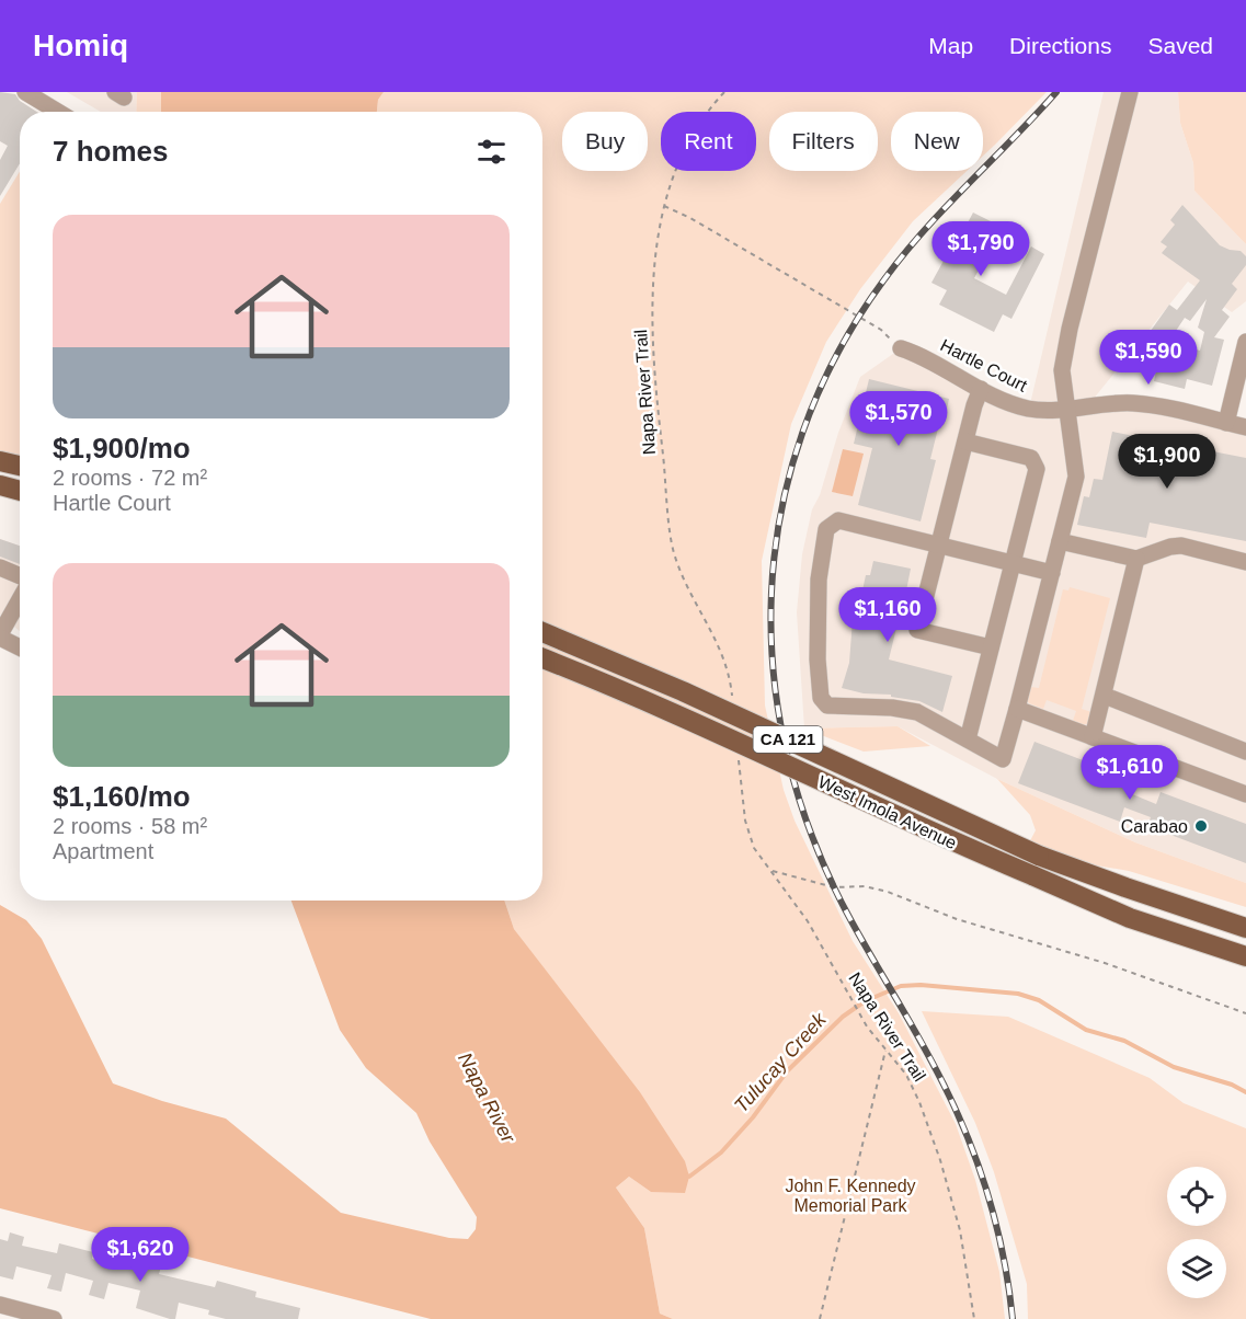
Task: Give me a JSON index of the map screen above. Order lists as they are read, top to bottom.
{
  "streets": {
    "main road": ["CA 121", "West Imola Avenue"],
    "street": ["Hartle Court"],
    "path": ["Napa River Trail"]
  },
  "water": ["Tulucay Creek", "Napa River"],
  "parks": ["John F. Kennedy Memorial Park"],
  "places": ["Carabao"],
  "page": {
    "header": "Homiq",
    "nav": ["Map", "Directions", "Saved"],
    "chip": [
      "Buy",
      "Rent",
      "Filters",
      "New"
    ],
    "heading": "7 homes",
    "list": [
      {
        "name": "$1,900/mo",
        "note": "2 rooms · 72 m² · Hartle Court"
      },
      {
        "name": "$1,160/mo",
        "note": "2 rooms · 58 m² · Apartment"
      }
    ],
    "price": [
      "$1,790",
      "$1,590",
      "$1,570",
      "$1,900",
      "$1,160",
      "$1,610",
      "$1,620"
    ]
  }
}
